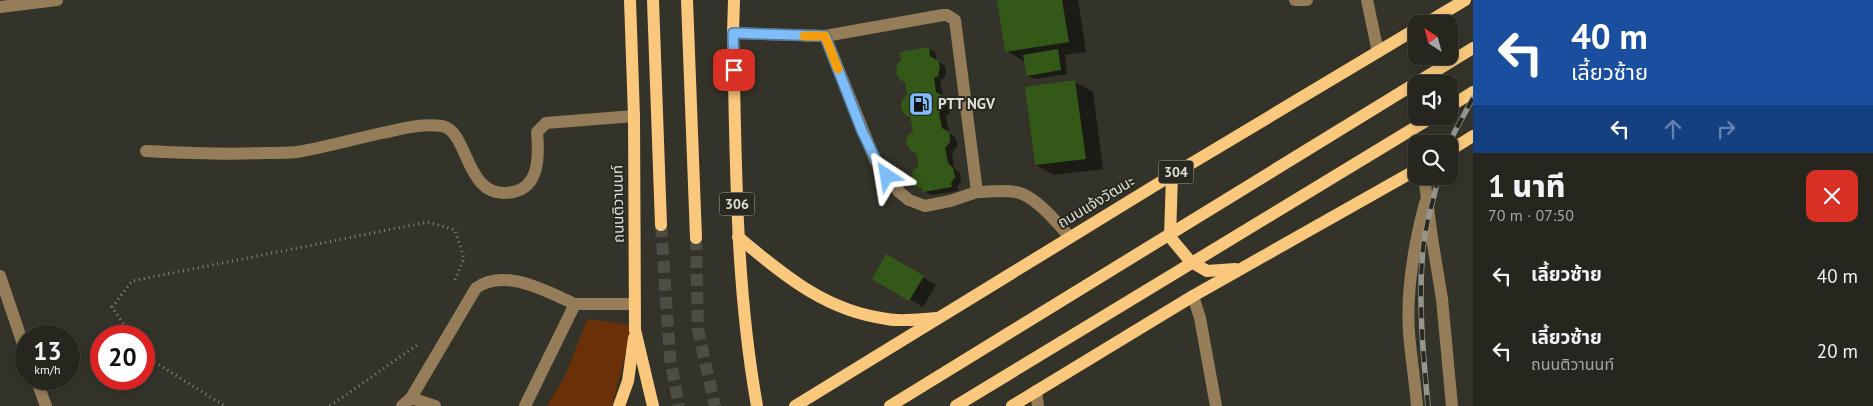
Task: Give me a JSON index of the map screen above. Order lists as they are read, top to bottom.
{
  "streets": {
    "main road": [
      "304",
      "ถนนแจ้งวัฒนะ",
      "ถนนติวานนท์",
      "306"
    ]
  },
  "places": {
    "fuel station": ["PTT NGV"]
  },
  "north": "top left",
  "page": {
    "turn": ["40 m", "เลี้ยวซ้าย"],
    "heading": ["1 นาที", "70 m · 07:50"],
    "list": [
      {
        "name": "เลี้ยวซ้าย",
        "value": "40 m"
      },
      {
        "name": "เลี้ยวซ้าย",
        "note": "ถนนติวานนท์",
        "value": "20 m"
      }
    ],
    "speed": "13 km/h",
    "limit": "20"
  }
}
